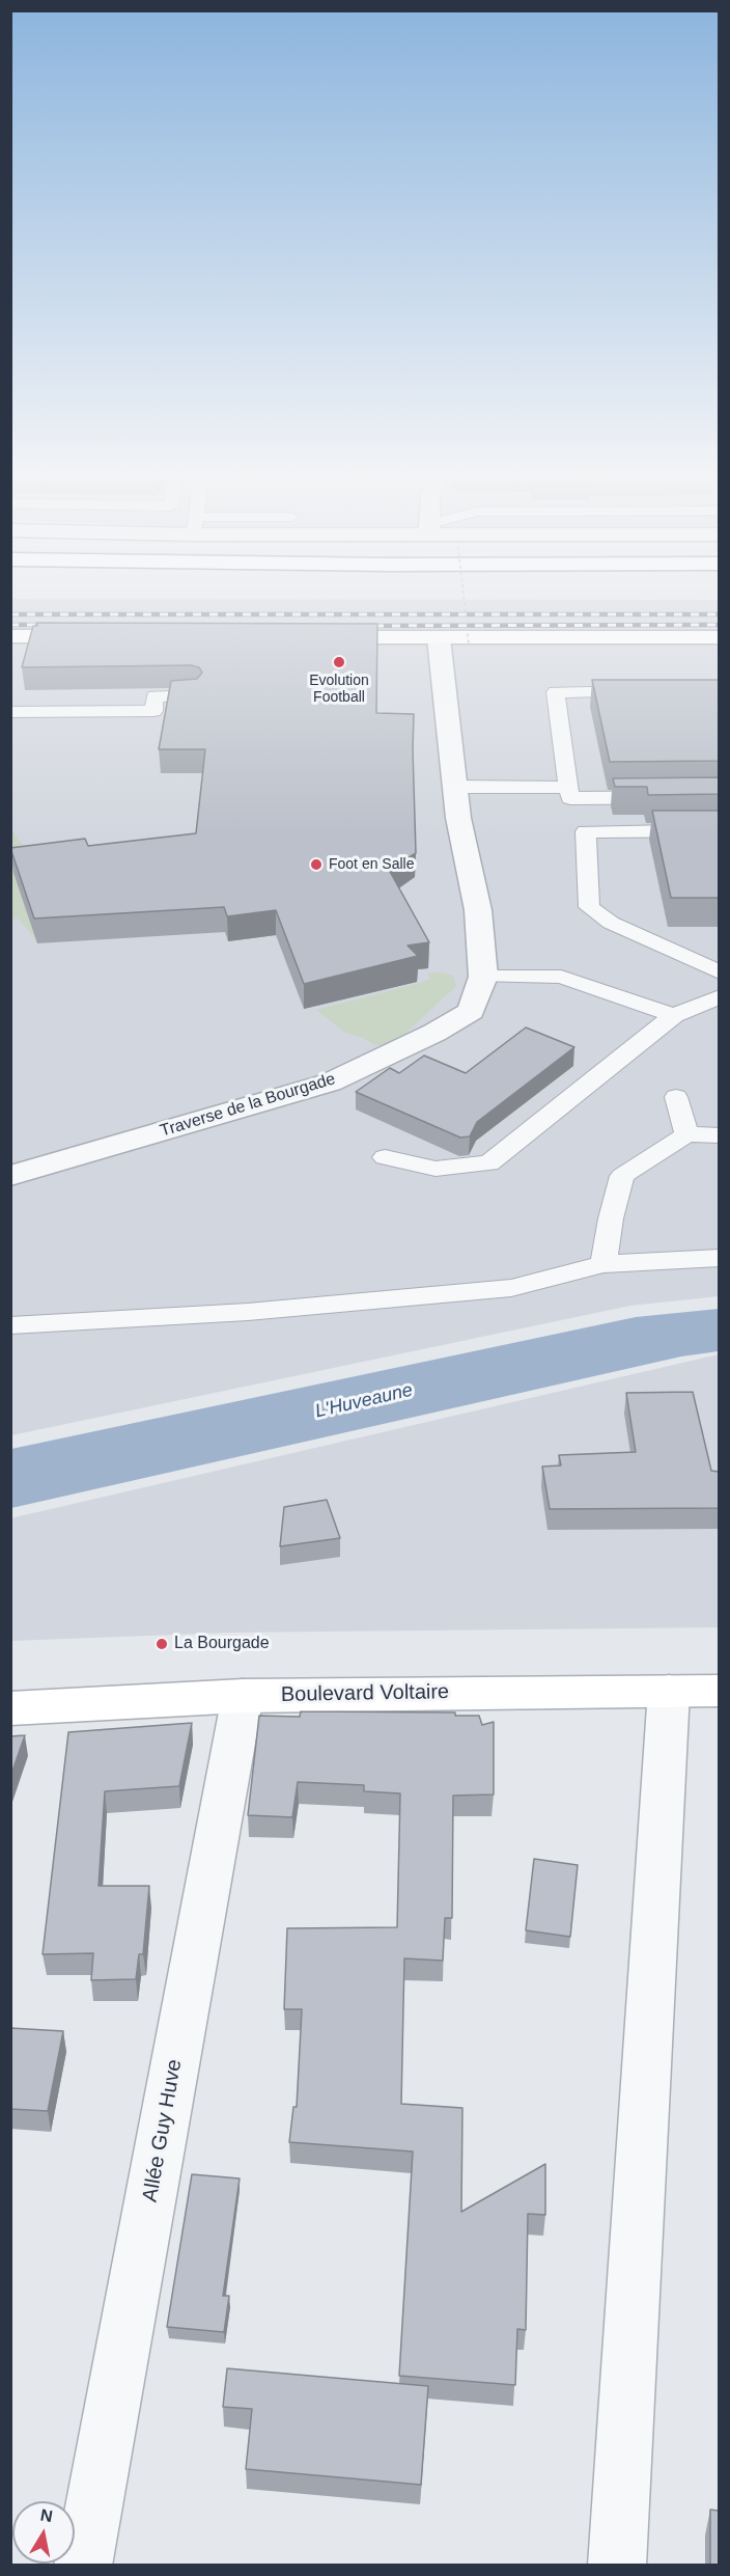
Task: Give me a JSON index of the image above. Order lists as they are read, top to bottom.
{
  "streets": {
    "main road": ["Boulevard Voltaire"],
    "street": ["Traverse de la Bourgade", "Allée Guy Huve"]
  },
  "crossings": [
    ["Boulevard Voltaire", "Allée Guy Huve"]
  ],
  "water": ["L'Huveaune"],
  "places": ["Evolution Football", "Foot en Salle", "La Bourgade"],
  "north": "top"
}
